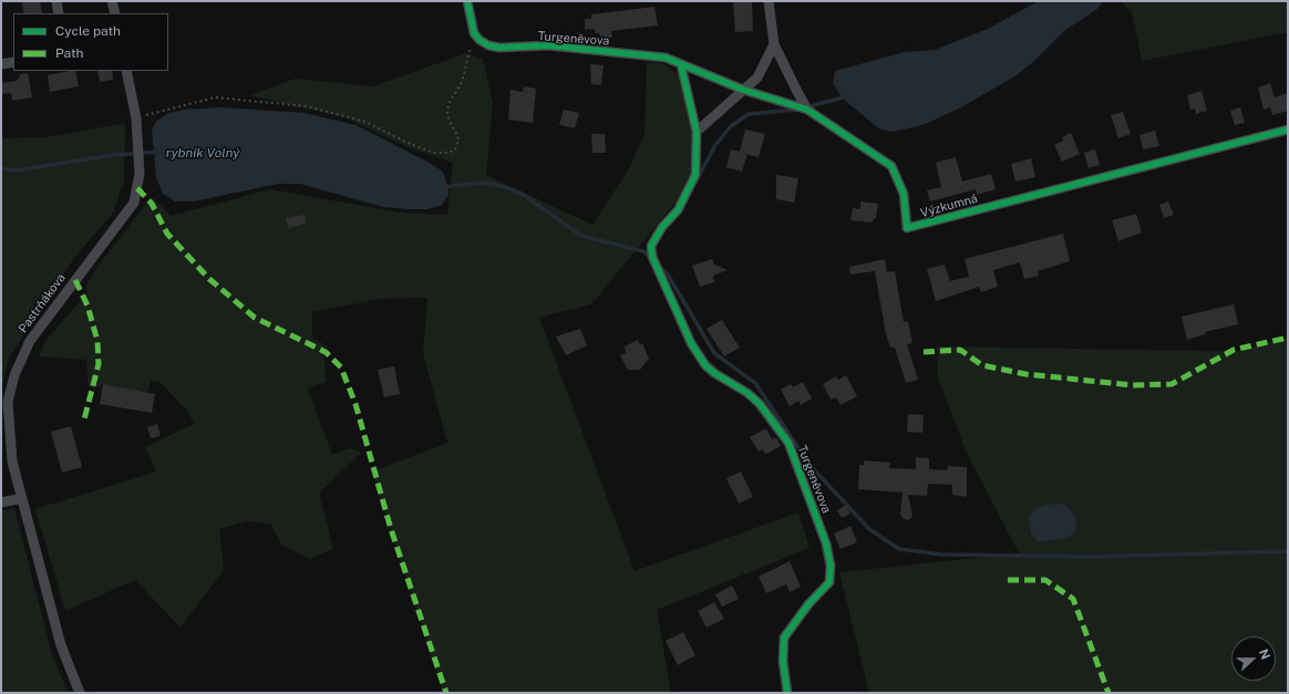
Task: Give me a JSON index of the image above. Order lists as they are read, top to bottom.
{
  "streets": {
    "street": ["Turgeněvova", "Výzkumná", "Pastrňákova"]
  },
  "crossings": [
    ["Turgeněvova", "Výzkumná"]
  ],
  "water": ["rybník Volný"],
  "legend": ["Cycle path", "Path"],
  "north": "right"
}
